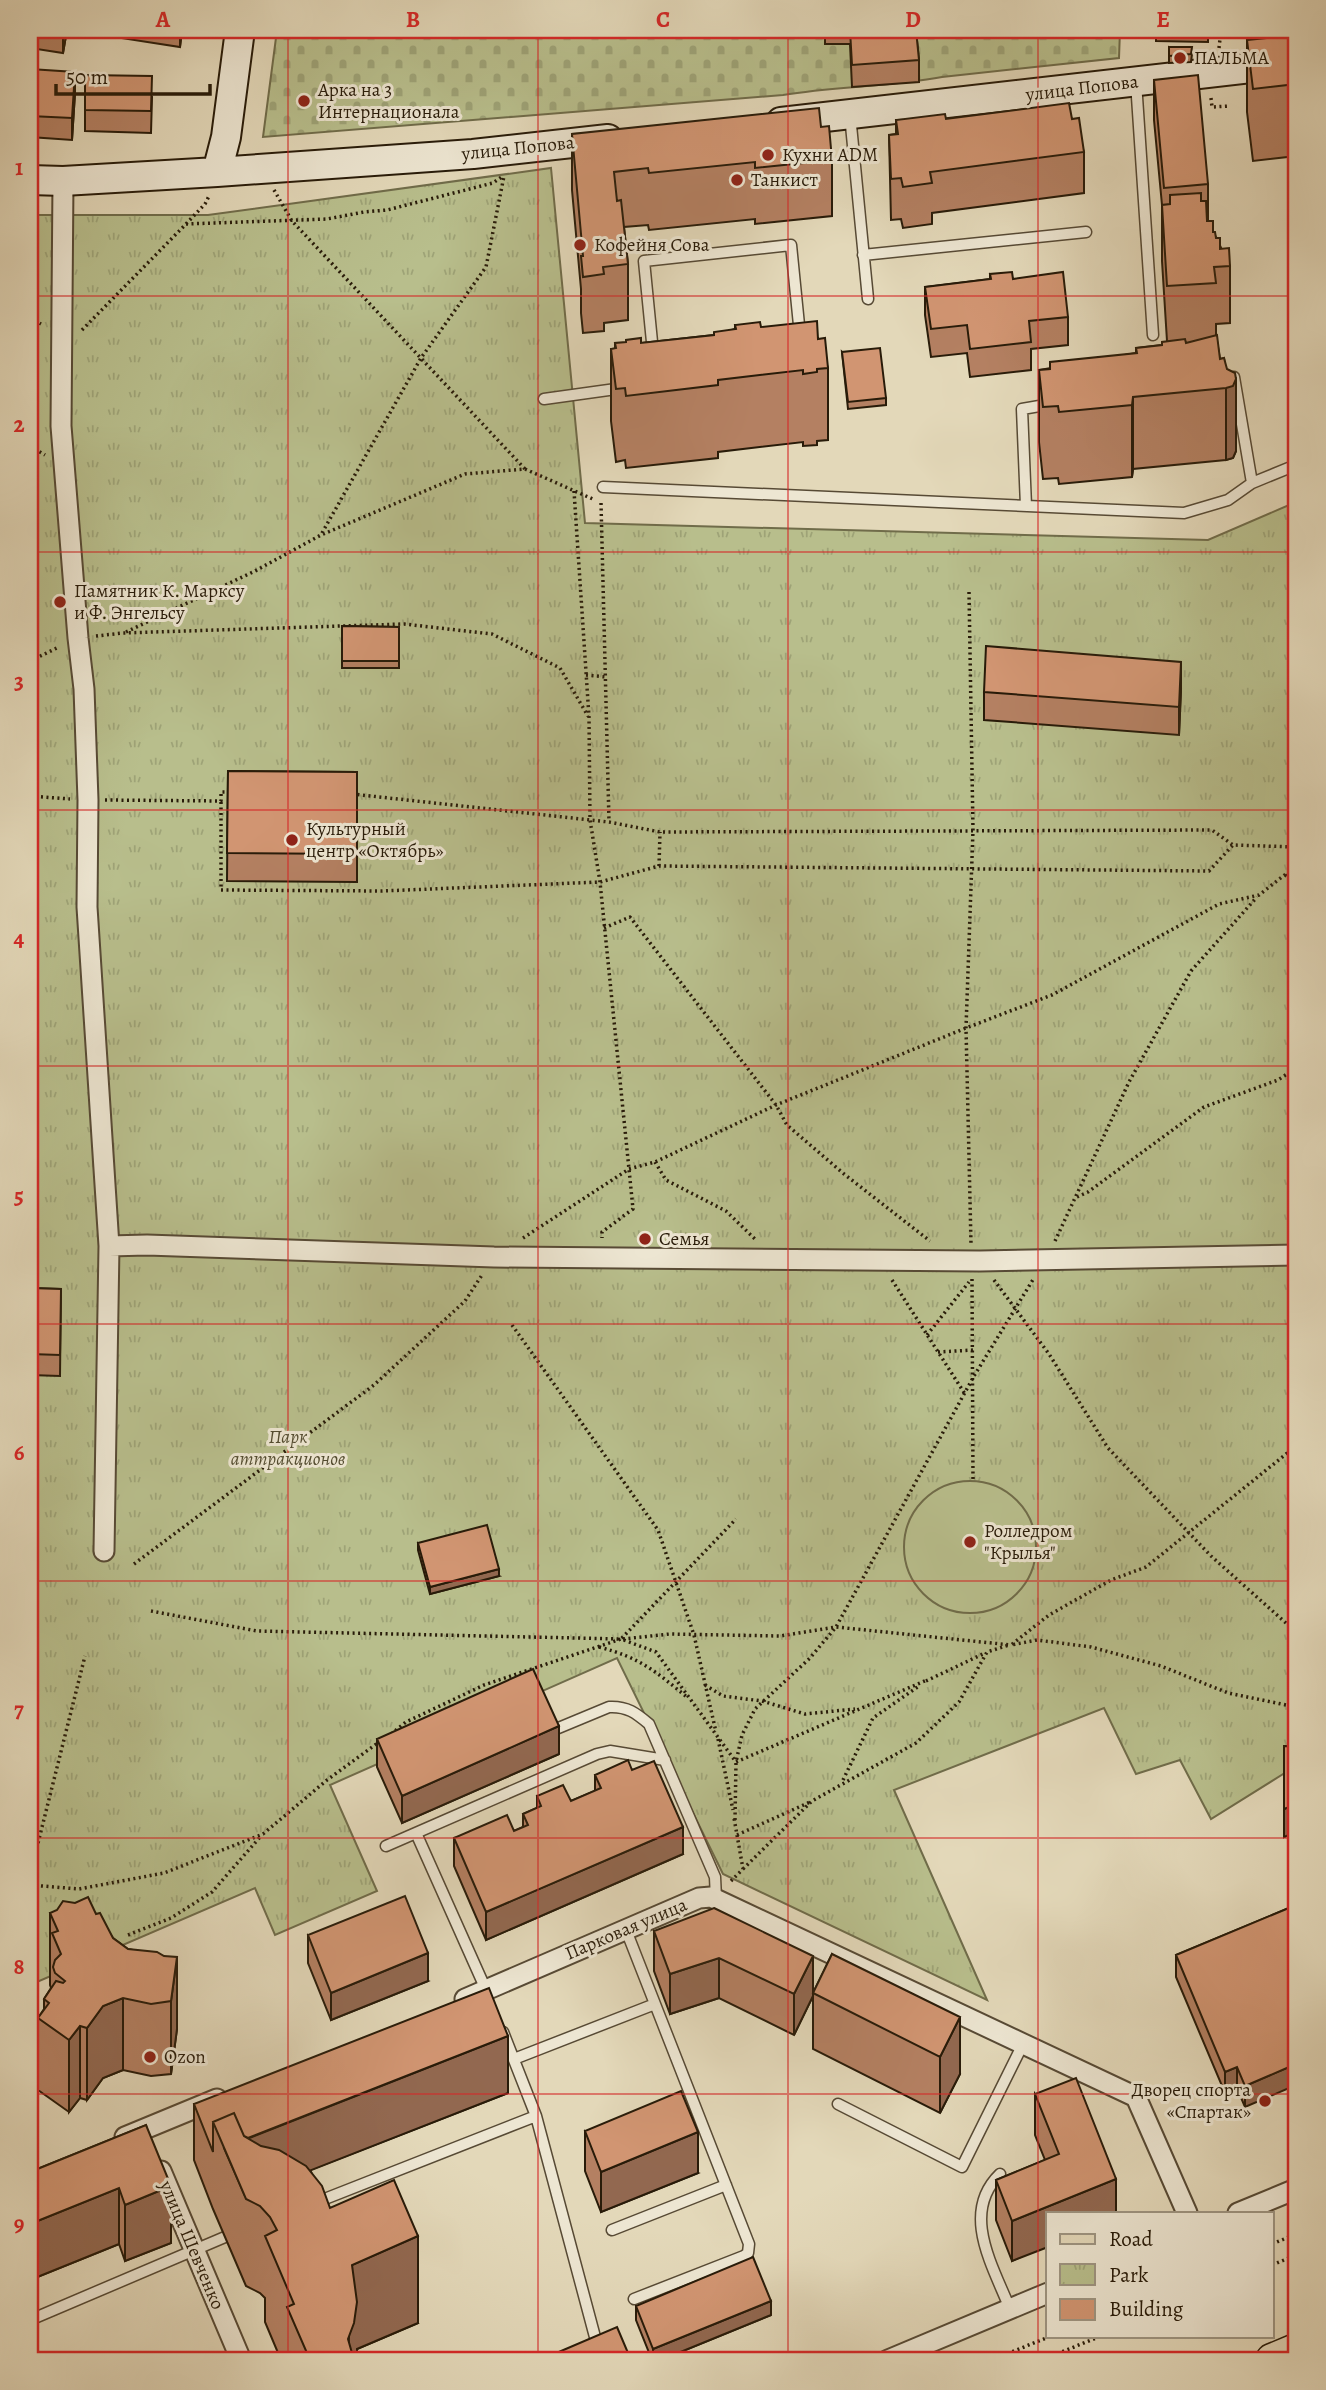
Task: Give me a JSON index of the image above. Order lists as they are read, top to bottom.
{
  "streets": {
    "main road": ["улица Попова"],
    "street": ["Парковая улица", "улица Шевченко"]
  },
  "parks": ["Парк аттракционов"],
  "places": [
    "ПАЛЬМА",
    "Арка на 3 Интернационала",
    "Кухни ADM",
    "Танкист",
    "Кофейня Сова",
    "Памятник К. Марксу и Ф. Энгельсу",
    "Культурный центр «Октябрь»",
    "Семья",
    "Ролледром \"Крылья\"",
    "Ozon",
    "Дворец спорта «Спартак»"
  ],
  "legend": ["Road", "Park", "Building"],
  "scale_bar": "50 m",
  "grid": {
    "columns": [
      "A",
      "B",
      "C",
      "D",
      "E"
    ],
    "rows": [
      "1",
      "2",
      "3",
      "4",
      "5",
      "6",
      "7",
      "8",
      "9"
    ]
  }
}
